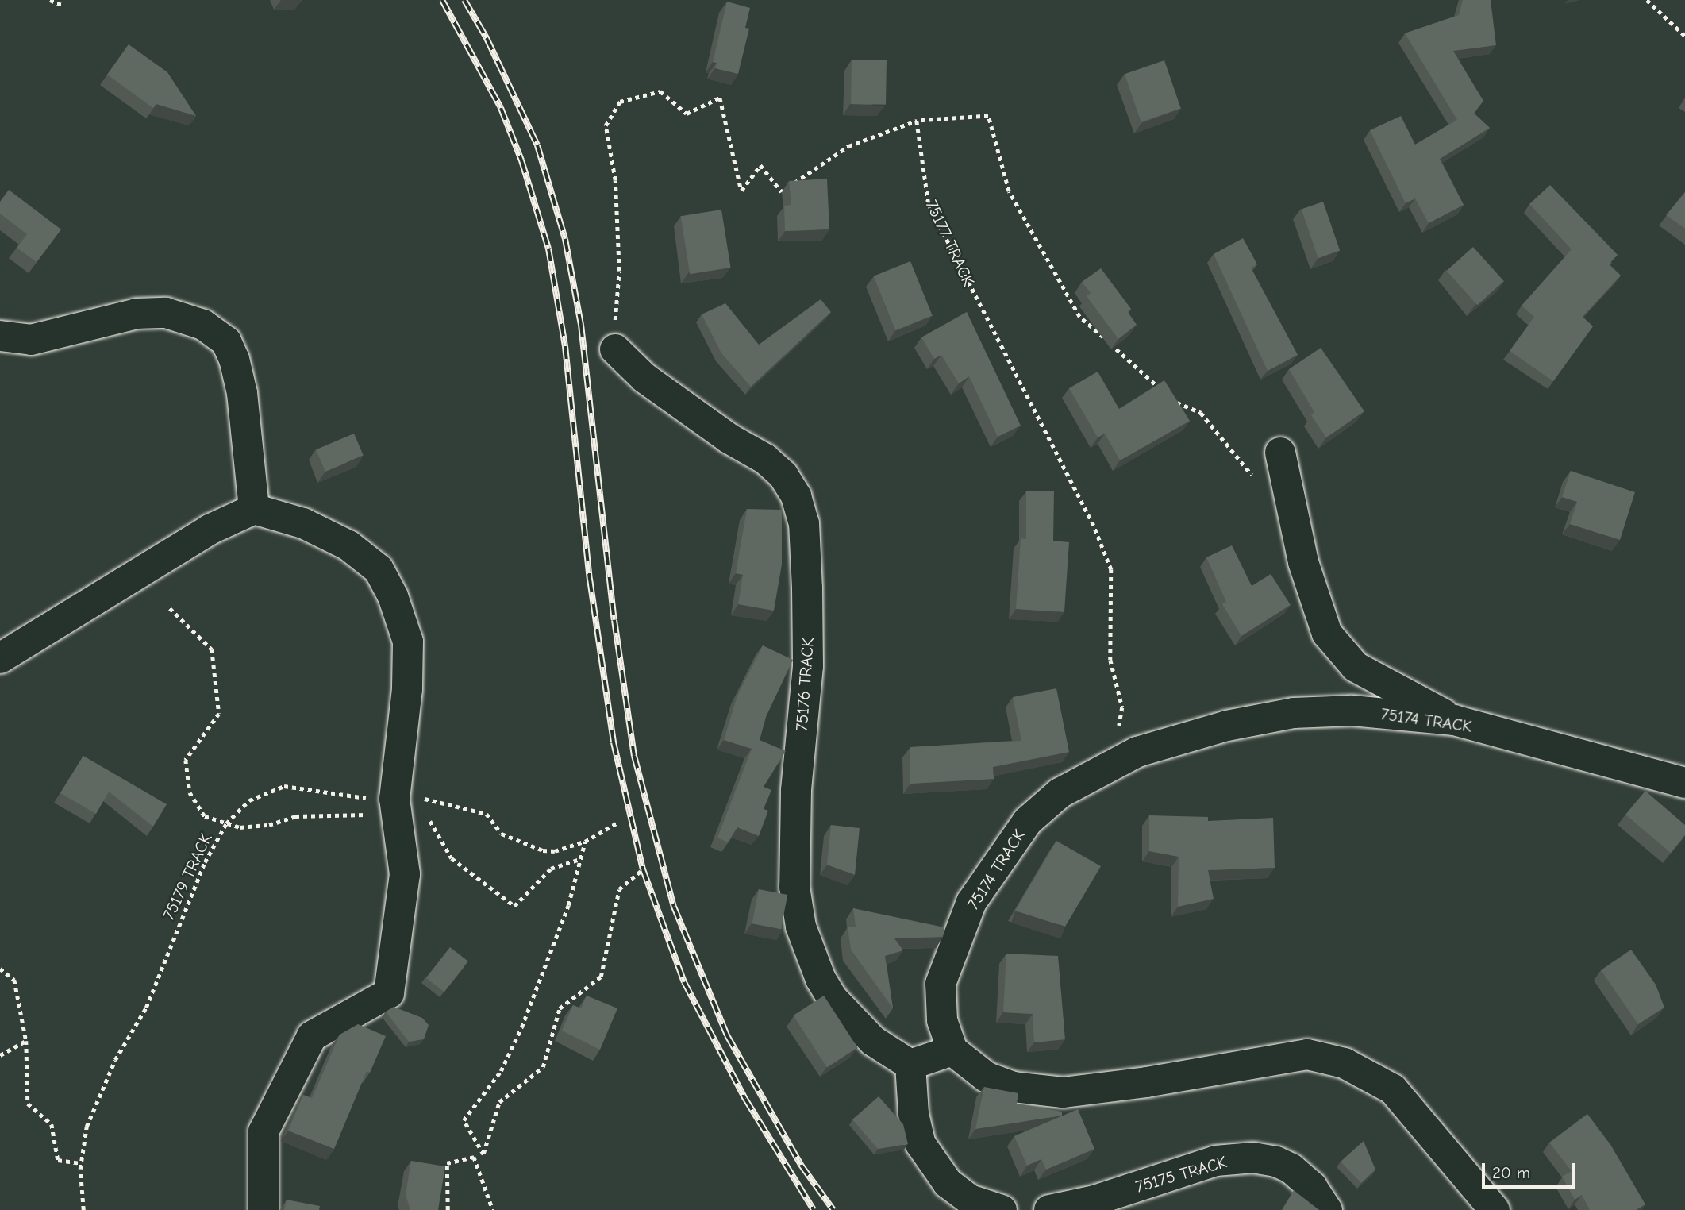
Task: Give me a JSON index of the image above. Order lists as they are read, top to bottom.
{
  "streets": {
    "street": ["75176 TRACK", "75174 TRACK", "75175 TRACK"],
    "path": ["75177 TRACK", "75179 TRACK"]
  },
  "crossings": [
    ["75177 TRACK", "75174 TRACK"]
  ],
  "scale_bar": "20 m"
}
